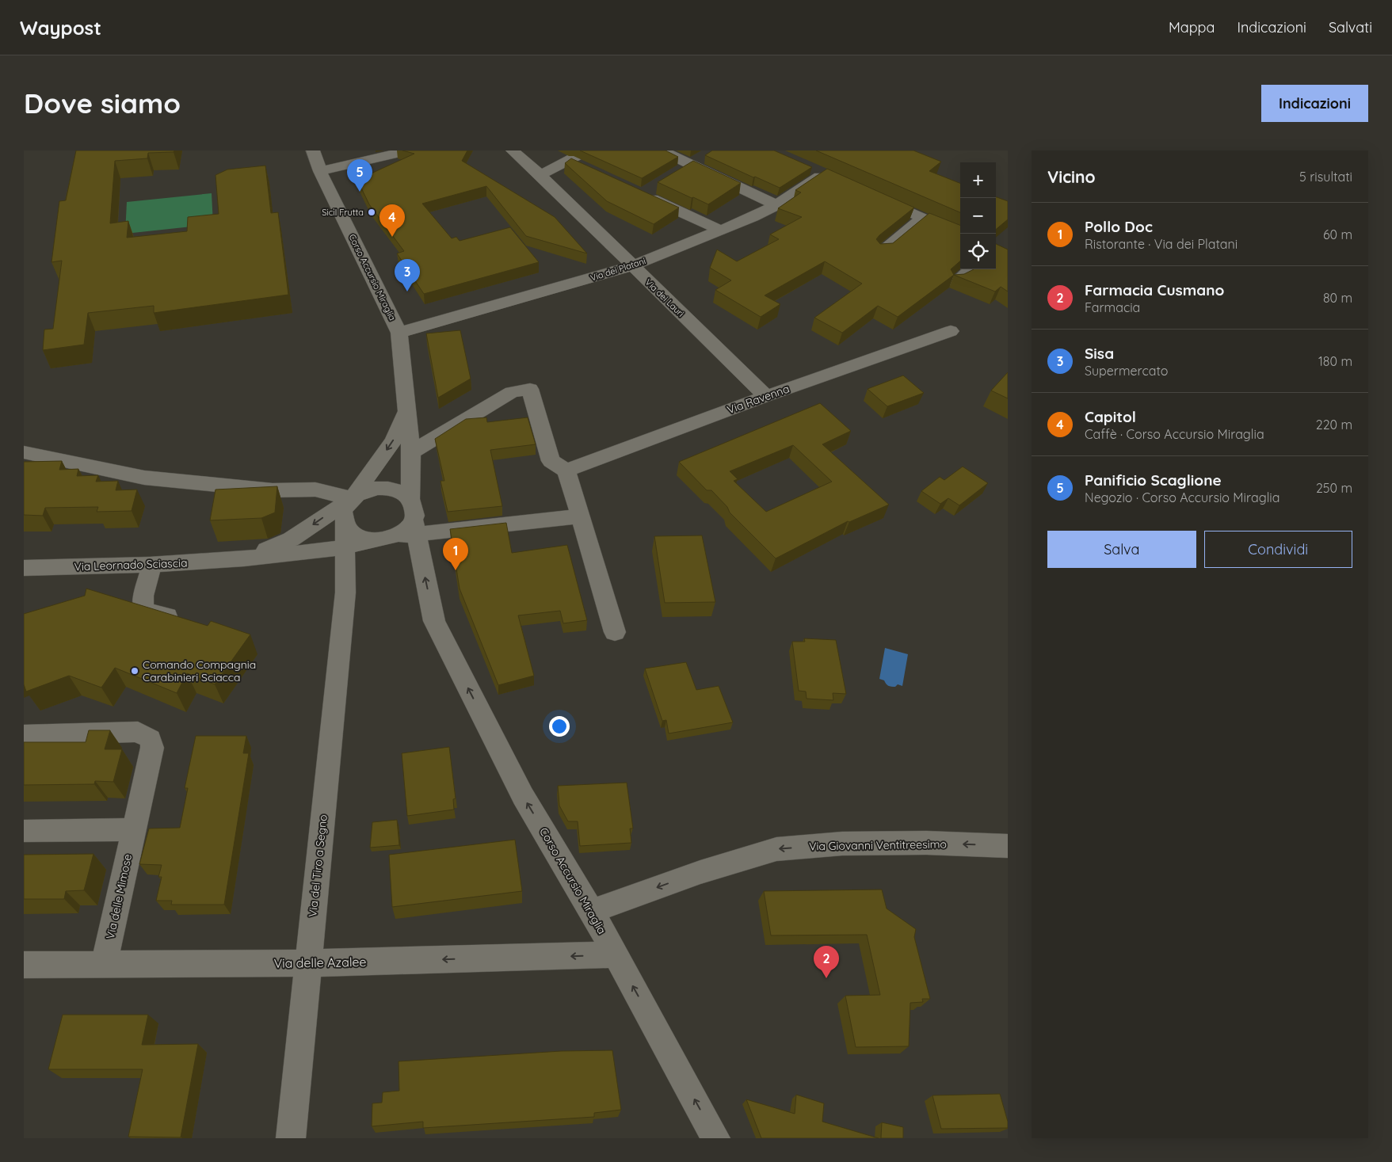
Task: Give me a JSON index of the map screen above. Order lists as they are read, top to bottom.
{
  "streets": {
    "street": [
      "Via dei Platani",
      "Corso Accursio Miraglia",
      "Via dei Lauri",
      "Via Ravenna",
      "Via Leornado Sciascia",
      "Via Giovanni Ventitreesimo",
      "Via del Tiro a Segno",
      "Via delle Mimose",
      "Via delle Azalee"
    ]
  },
  "crossings": [
    ["Via dei Platani", "Corso Accursio Miraglia"],
    ["Via dei Platani", "Via dei Lauri"],
    ["Corso Accursio Miraglia", "Via Giovanni Ventitreesimo"],
    ["Corso Accursio Miraglia", "Via delle Azalee"],
    ["Via dei Lauri", "Via Ravenna"],
    ["Via del Tiro a Segno", "Via delle Azalee"],
    ["Via delle Mimose", "Via delle Azalee"]
  ],
  "one_way": ["Corso Accursio Miraglia", "Via Giovanni Ventitreesimo", "Via delle Azalee"],
  "places": ["Sicil Frutta", "Comando Compagnia Carabinieri Sciacca"],
  "page": {
    "header": "Waypost",
    "nav": ["Mappa", "Indicazioni", "Salvati"],
    "buttons": [
      "Indicazioni",
      ["Salva", "Condividi"]
    ],
    "title": "Dove siamo",
    "heading": ["Vicino", "5 risultati"],
    "pins": [
      "5",
      "4",
      "3",
      "1",
      "2"
    ],
    "map_buttons": ["+", "−"],
    "list": [
      {
        "mark": "1",
        "name": "Pollo Doc",
        "note": "Ristorante · Via dei Platani",
        "value": "60 m"
      },
      {
        "mark": "2",
        "name": "Farmacia Cusmano",
        "note": "Farmacia",
        "value": "80 m"
      },
      {
        "mark": "3",
        "name": "Sisa",
        "note": "Supermercato",
        "value": "180 m"
      },
      {
        "mark": "4",
        "name": "Capitol",
        "note": "Caffè · Corso Accursio Miraglia",
        "value": "220 m"
      },
      {
        "mark": "5",
        "name": "Panificio Scaglione",
        "note": "Negozio · Corso Accursio Miraglia",
        "value": "250 m"
      }
    ]
  }
}
